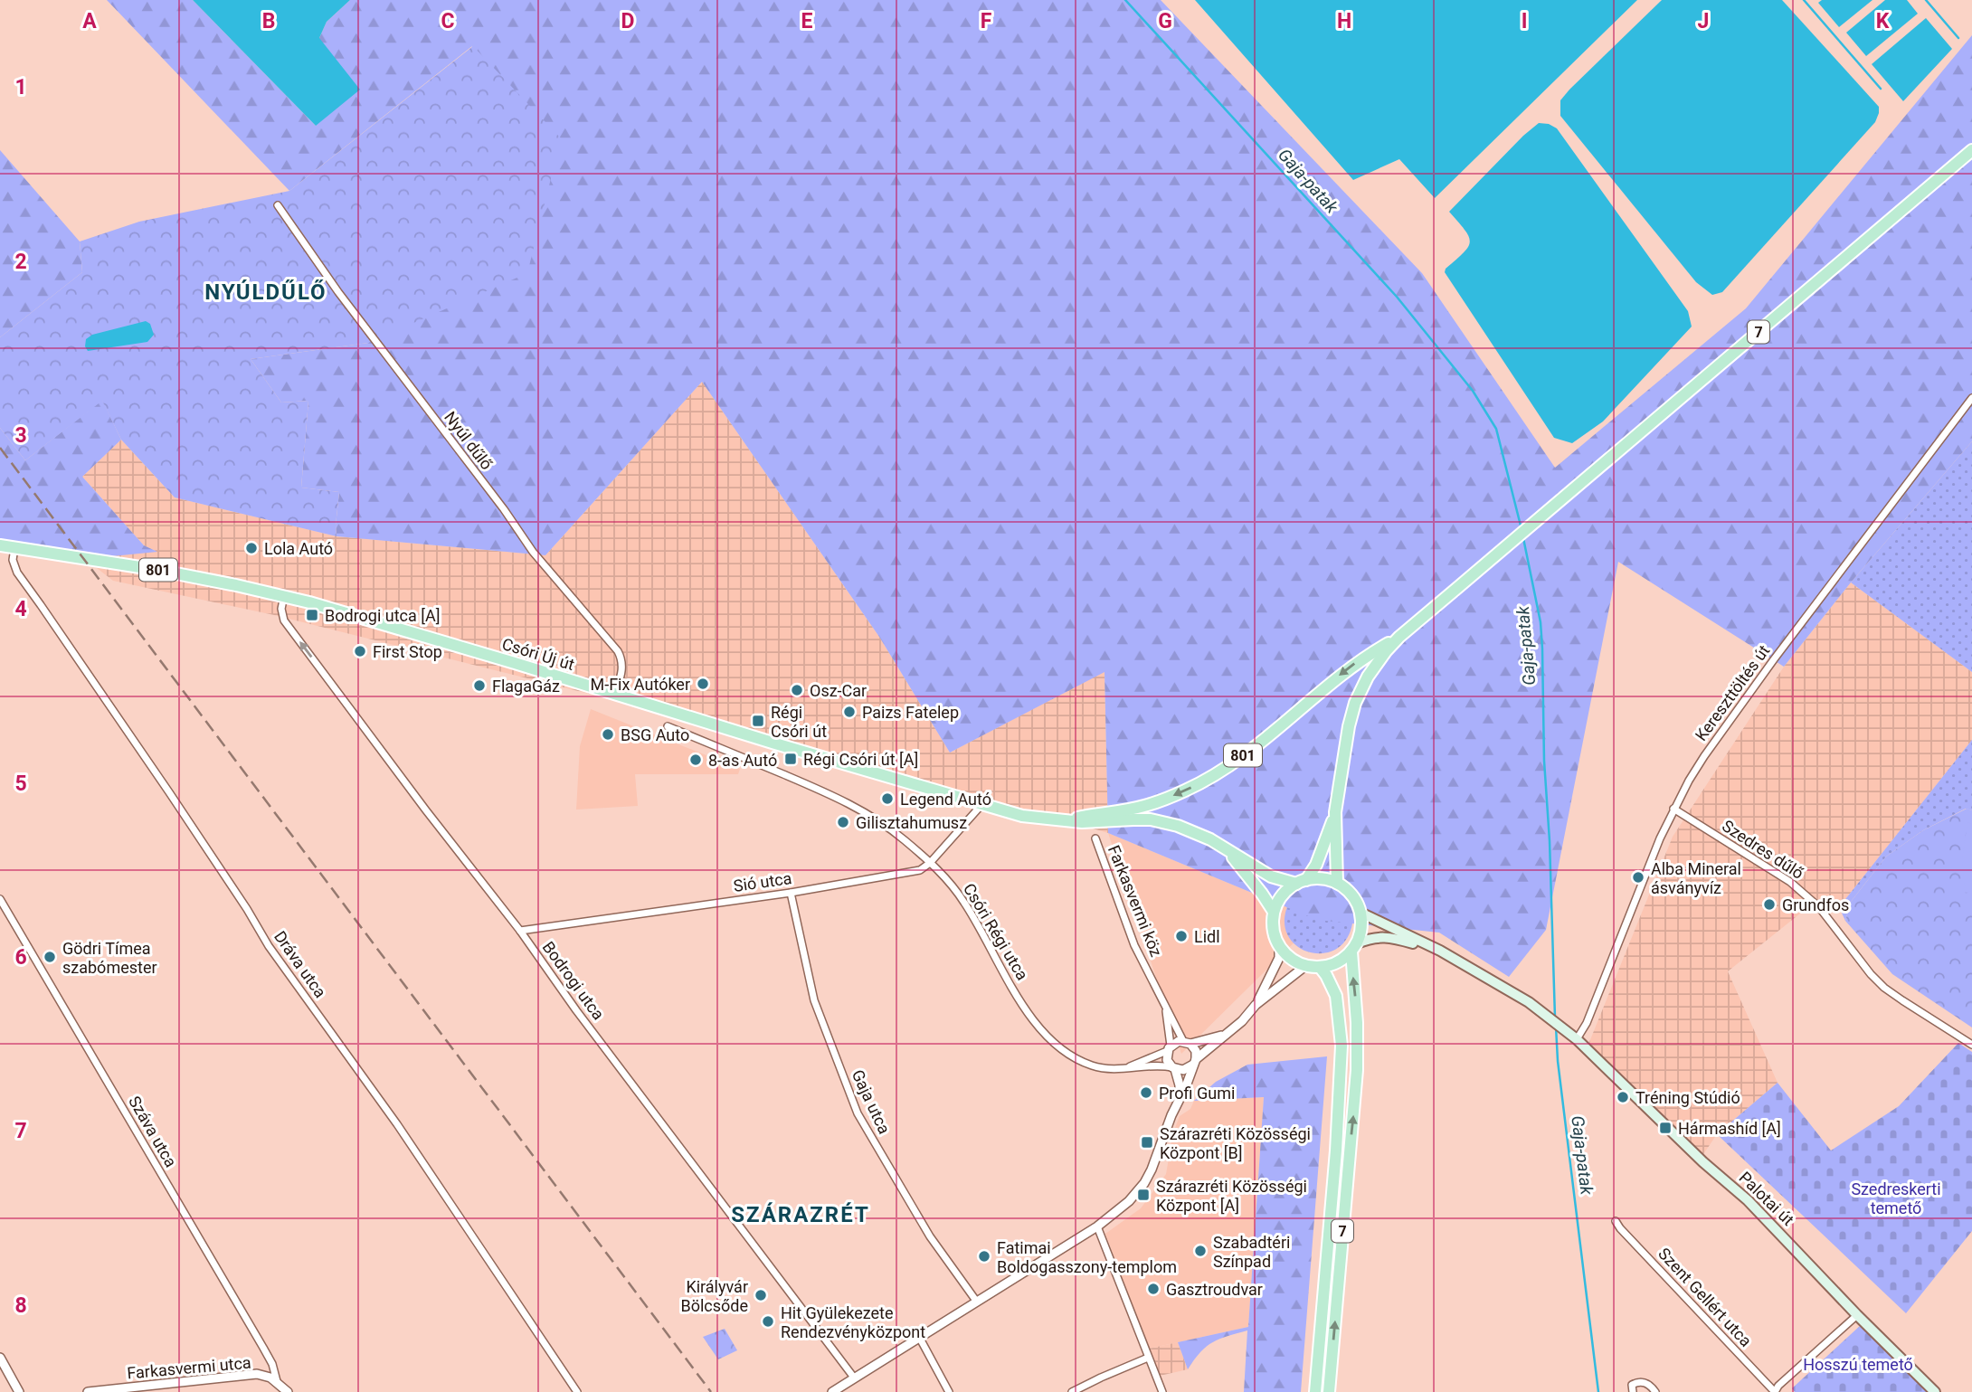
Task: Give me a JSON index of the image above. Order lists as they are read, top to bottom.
{
  "streets": {
    "main road": [
      "7",
      "801",
      "Csóri Új út",
      "Palotai út"
    ],
    "street": [
      "Nyúl dűlő",
      "Kereszttöltés út",
      "Szedres dűlő",
      "Sió utca",
      "Farkasvermi köz",
      "Csóri Régi utca",
      "Dráva utca",
      "Bodrogi utca",
      "Gaja utca",
      "Száva utca",
      "Szent Gellért utca",
      "Farkasvermi utca"
    ]
  },
  "crossings": [
    ["7", "801"],
    ["Nyúl dűlő", "Csóri Új út"],
    ["801", "Csóri Új út"],
    ["Csóri Új út", "Sió utca"],
    ["Csóri Új út", "Dráva utca"],
    ["Csóri Új út", "Bodrogi utca"],
    ["Kereszttöltés út", "Szedres dűlő"],
    ["Kereszttöltés út", "Palotai út"],
    ["Sió utca", "Csóri Régi utca"],
    ["Sió utca", "Bodrogi utca"],
    ["Sió utca", "Gaja utca"],
    ["Farkasvermi köz", "Csóri Régi utca"],
    ["Száva utca", "Farkasvermi utca"],
    ["Palotai út", "Szent Gellért utca"]
  ],
  "one_way": ["Bodrogi utca"],
  "districts": ["NYÚLDŰLŐ", "SZÁRAZRÉT"],
  "water": ["Gaja-patak"],
  "parks": ["Szedreskerti temető", "Hosszú temető"],
  "places": {
    "other": [
      "Lola Autó",
      "First Stop",
      "M-Fix Autóker",
      "FlagaGáz",
      "Osz-Car",
      "Paizs Fatelep",
      "BSG Auto",
      "8-as Autó",
      "Legend Autó",
      "Gilisztahumusz",
      "Alba Mineral ásványvíz",
      "Grundfos",
      "Lidl",
      "Gödri Tímea szabómester",
      "Profi Gumi",
      "Tréning Stúdió",
      "Szabadtéri Színpad",
      "Fatimai Boldogasszony-templom",
      "Gasztroudvar",
      "Királyvár Bölcsőde",
      "Hit Gyülekezete Rendezvényközpont"
    ],
    "transit": [
      "Bodrogi utca [A]",
      "Régi Csóri út",
      "Régi Csóri út [A]",
      "Hármashíd [A]",
      "Szárazréti Közösségi Központ [B]",
      "Szárazréti Közösségi Központ [A]"
    ]
  },
  "grid": {
    "columns": [
      "A",
      "B",
      "C",
      "D",
      "E",
      "F",
      "G",
      "H",
      "I",
      "J",
      "K"
    ],
    "rows": [
      "1",
      "2",
      "3",
      "4",
      "5",
      "6",
      "7",
      "8"
    ]
  }
}
